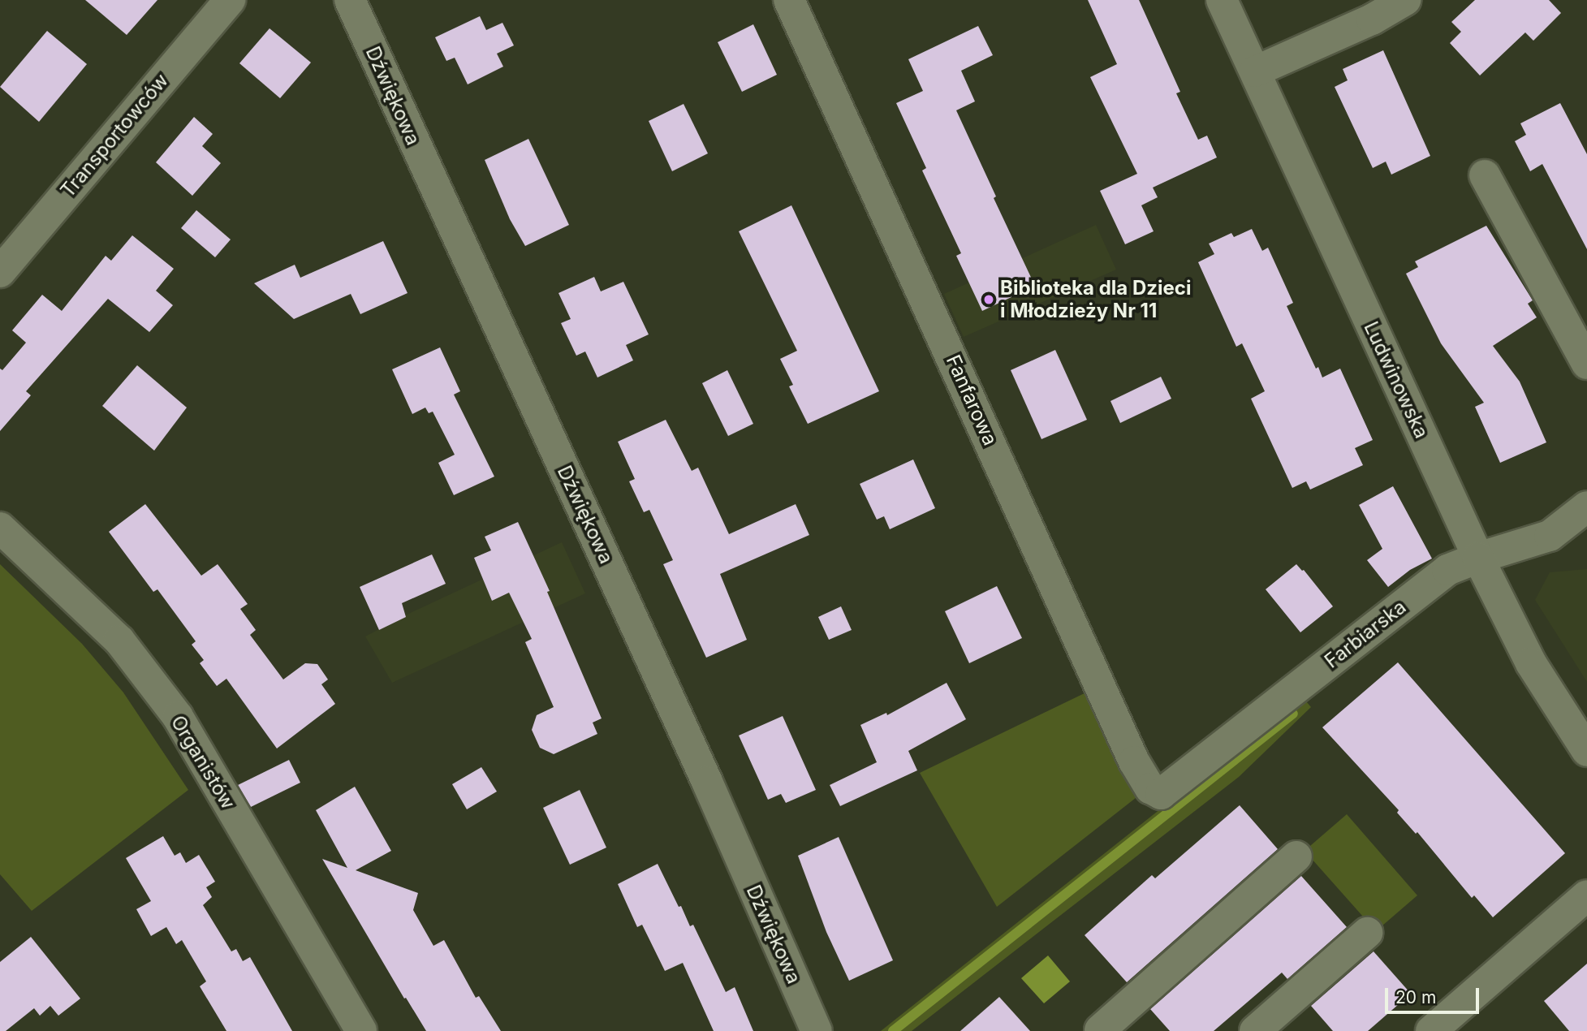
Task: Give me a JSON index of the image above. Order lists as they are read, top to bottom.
{
  "streets": {
    "street": [
      "Dźwiękowa",
      "Transportowców",
      "Ludwinowska",
      "Fanfarowa",
      "Farbiarska",
      "Organistów"
    ]
  },
  "crossings": [
    ["Ludwinowska", "Farbiarska"],
    ["Fanfarowa", "Farbiarska"]
  ],
  "places": ["Biblioteka dla Dzieci i Młodzieży Nr 11"],
  "scale_bar": "20 m"
}
